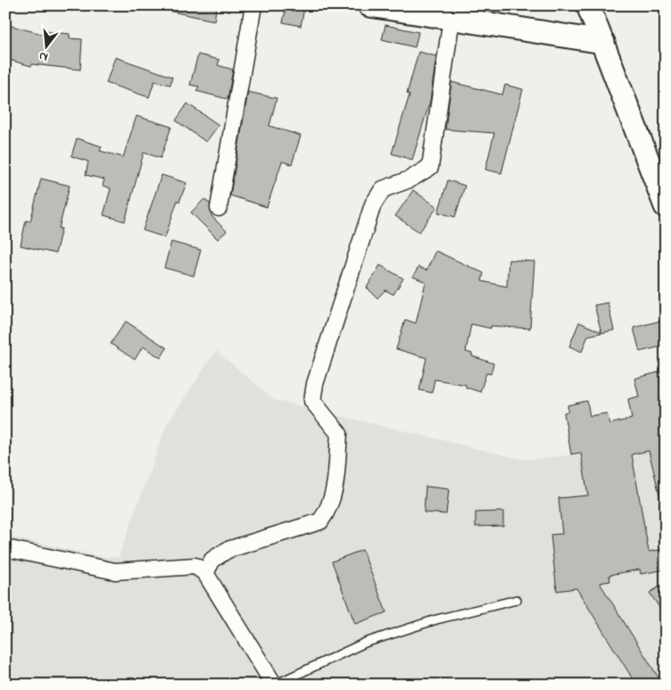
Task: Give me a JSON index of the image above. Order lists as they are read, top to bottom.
{
  "north": "bottom"
}
